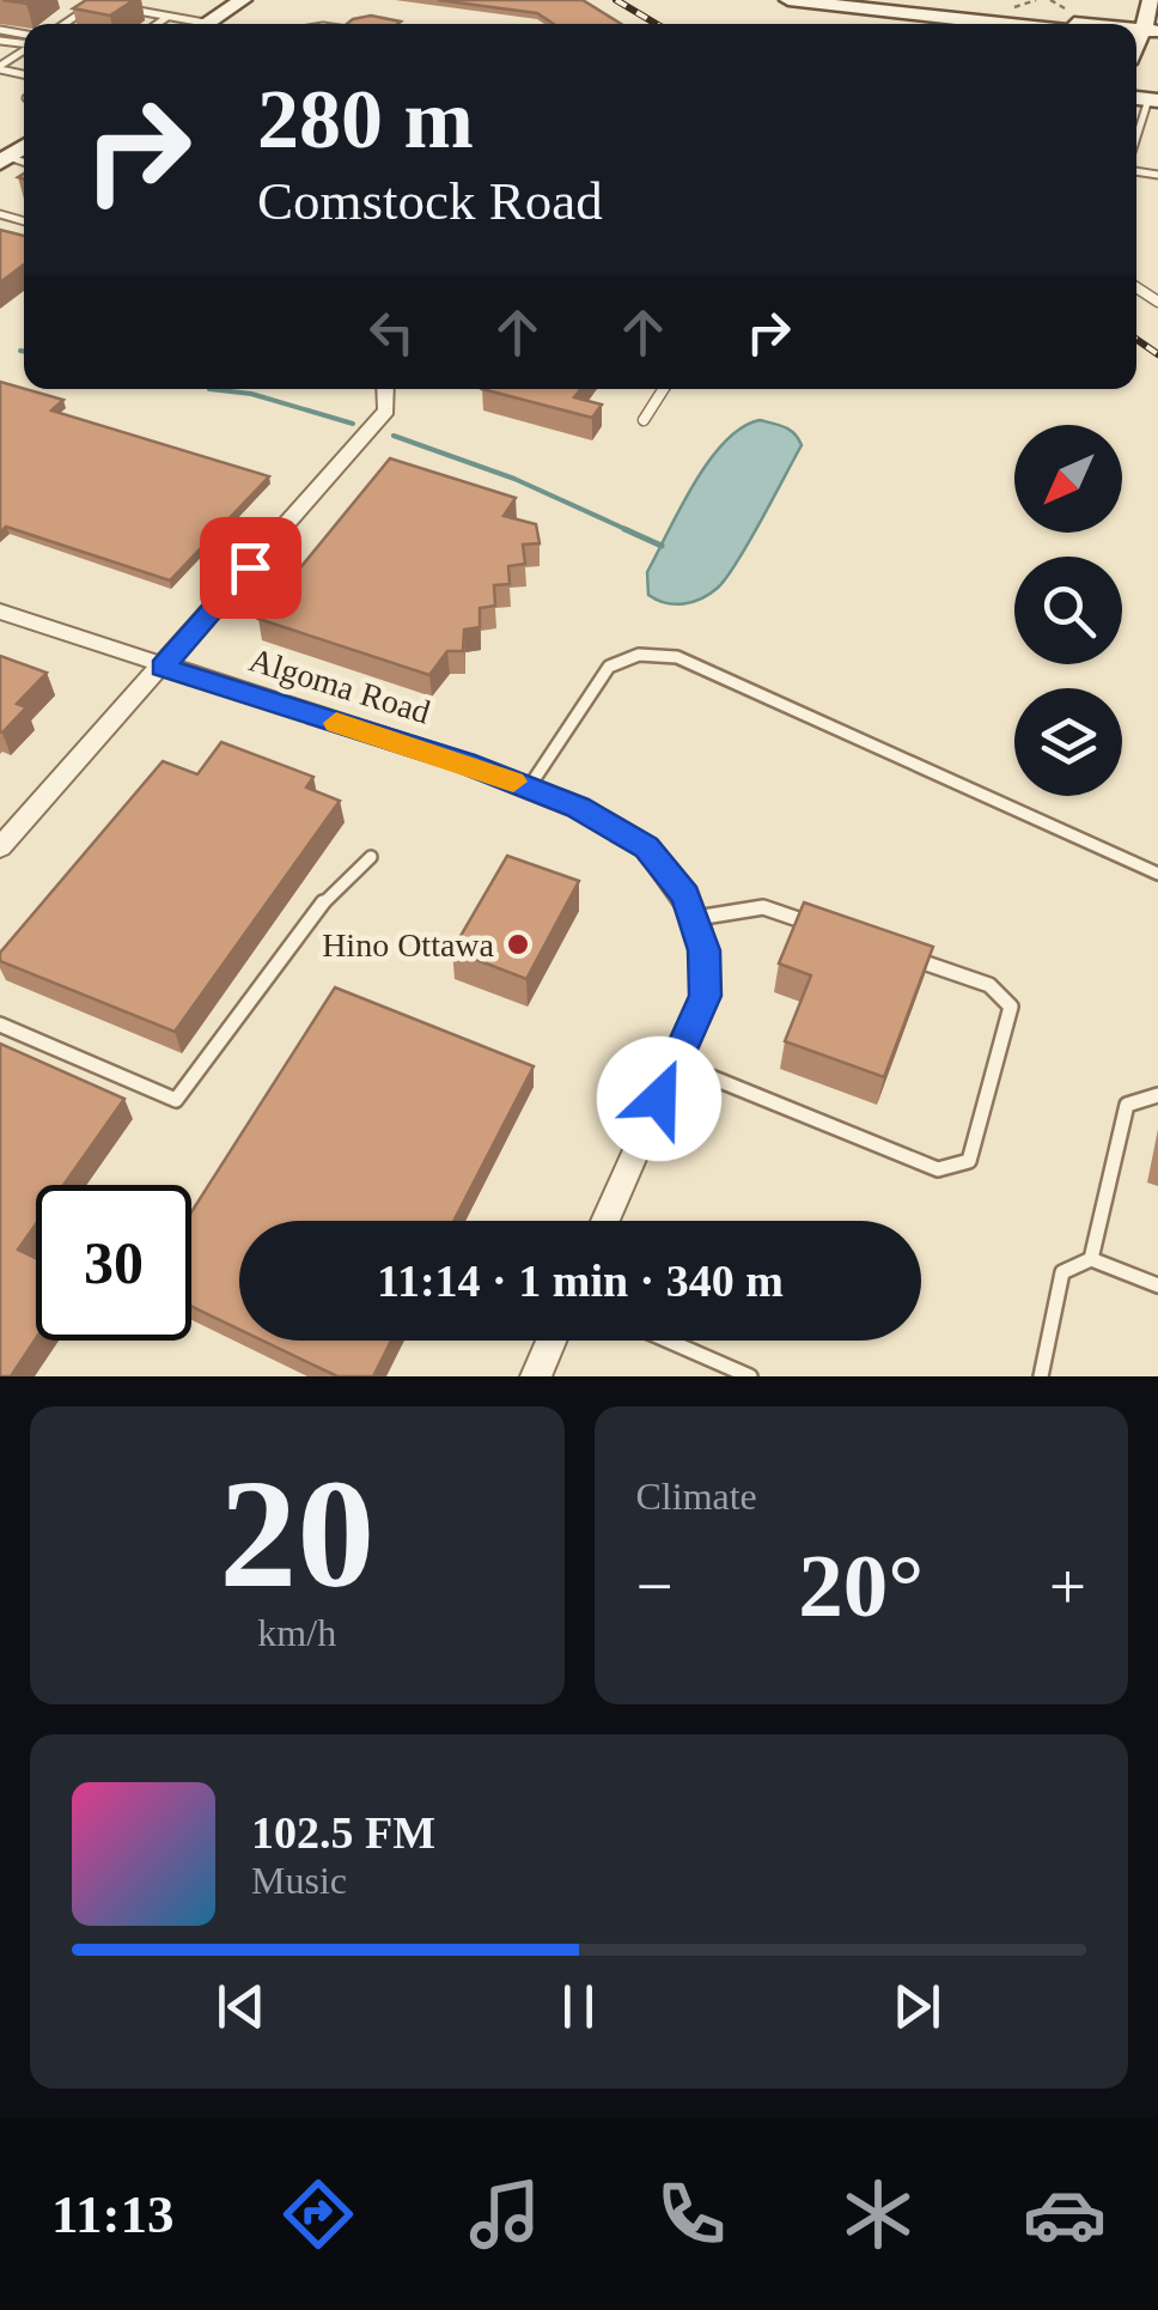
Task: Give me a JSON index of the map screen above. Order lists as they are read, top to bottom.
{
  "streets": {
    "street": ["Algoma Road"]
  },
  "places": ["Hino Ottawa"],
  "north": "bottom left",
  "page": {
    "turn": ["280 m", "Comstock Road"],
    "limit": "30",
    "trip": "11:14 · 1 min · 340 m",
    "tile": [
      ["20", "km/h"],
      "Climate"
    ],
    "heat": ["−", "20°", "+"],
    "song": ["102.5 FM", "Music"],
    "tabs": "11:13"
  }
}
